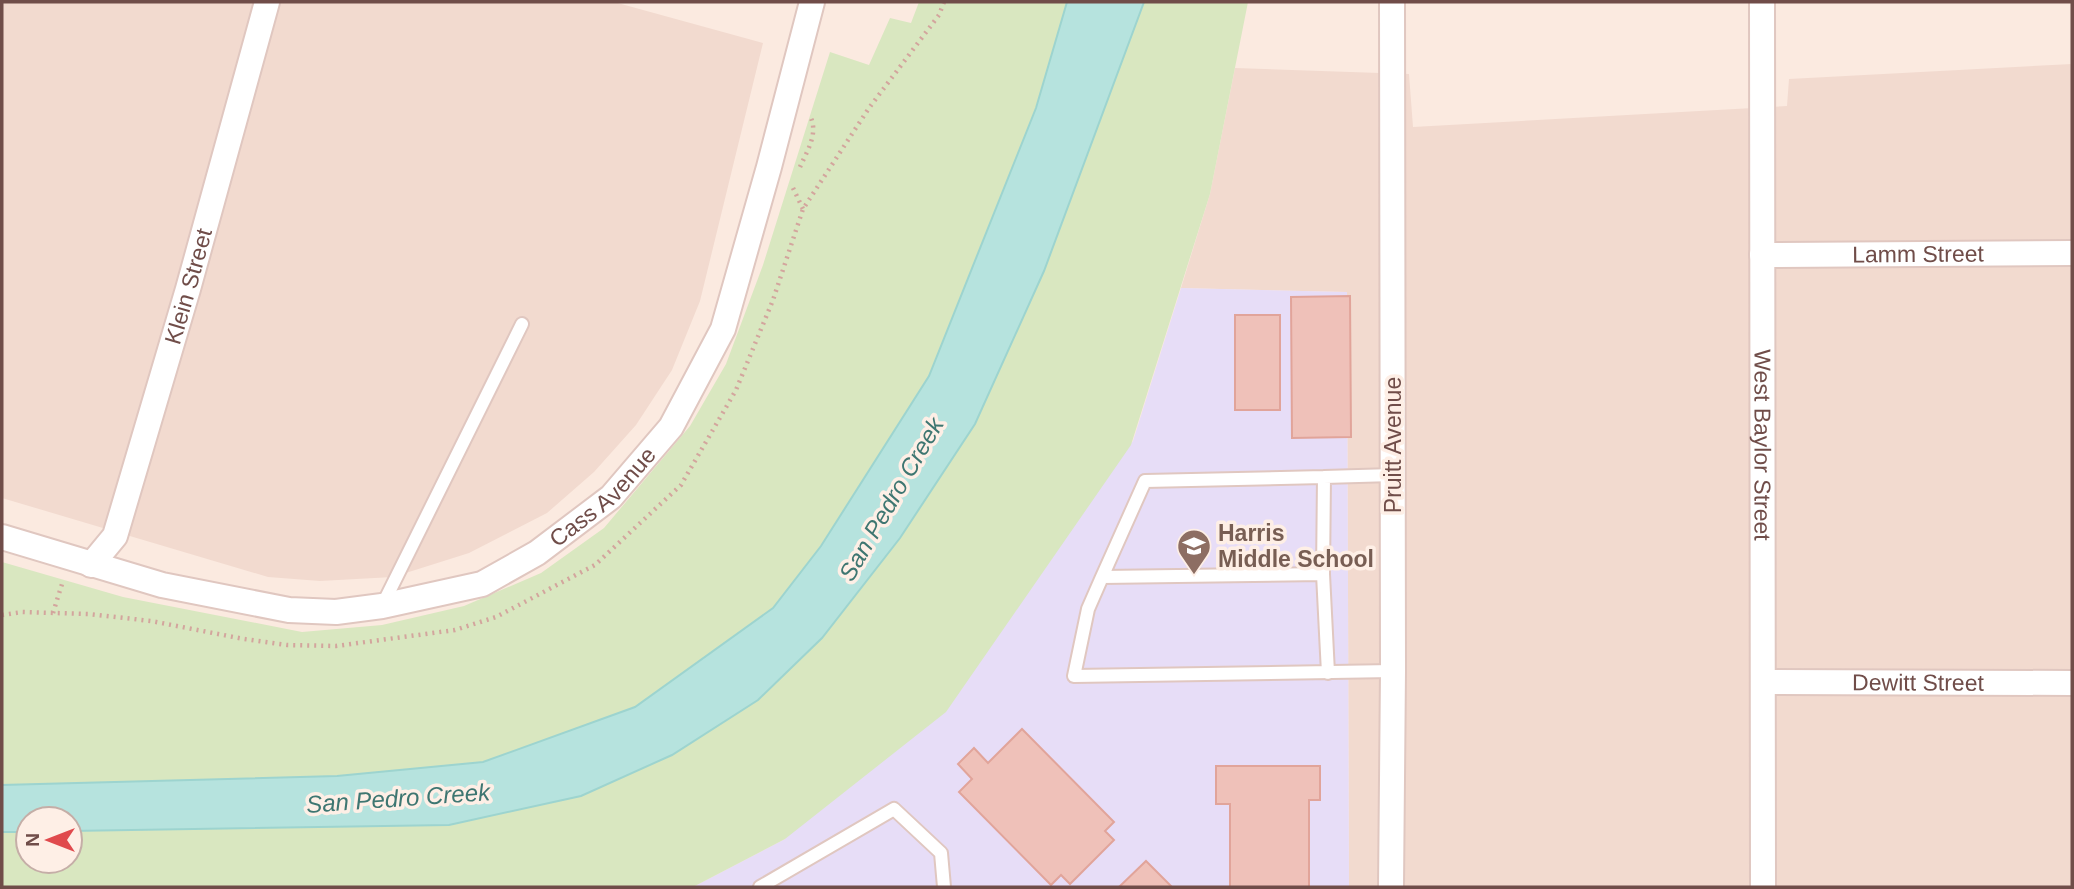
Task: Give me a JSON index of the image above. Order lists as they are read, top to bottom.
{
  "streets": {
    "street": [
      "Lamm Street",
      "Klein Street",
      "Pruitt Avenue",
      "West Baylor Street",
      "Cass Avenue",
      "Dewitt Street"
    ]
  },
  "crossings": [
    ["Lamm Street", "West Baylor Street"],
    ["Klein Street", "Cass Avenue"],
    ["West Baylor Street", "Dewitt Street"]
  ],
  "water": ["San Pedro Creek"],
  "places": {
    "school or university": ["Harris Middle School"]
  },
  "north": "left"
}
